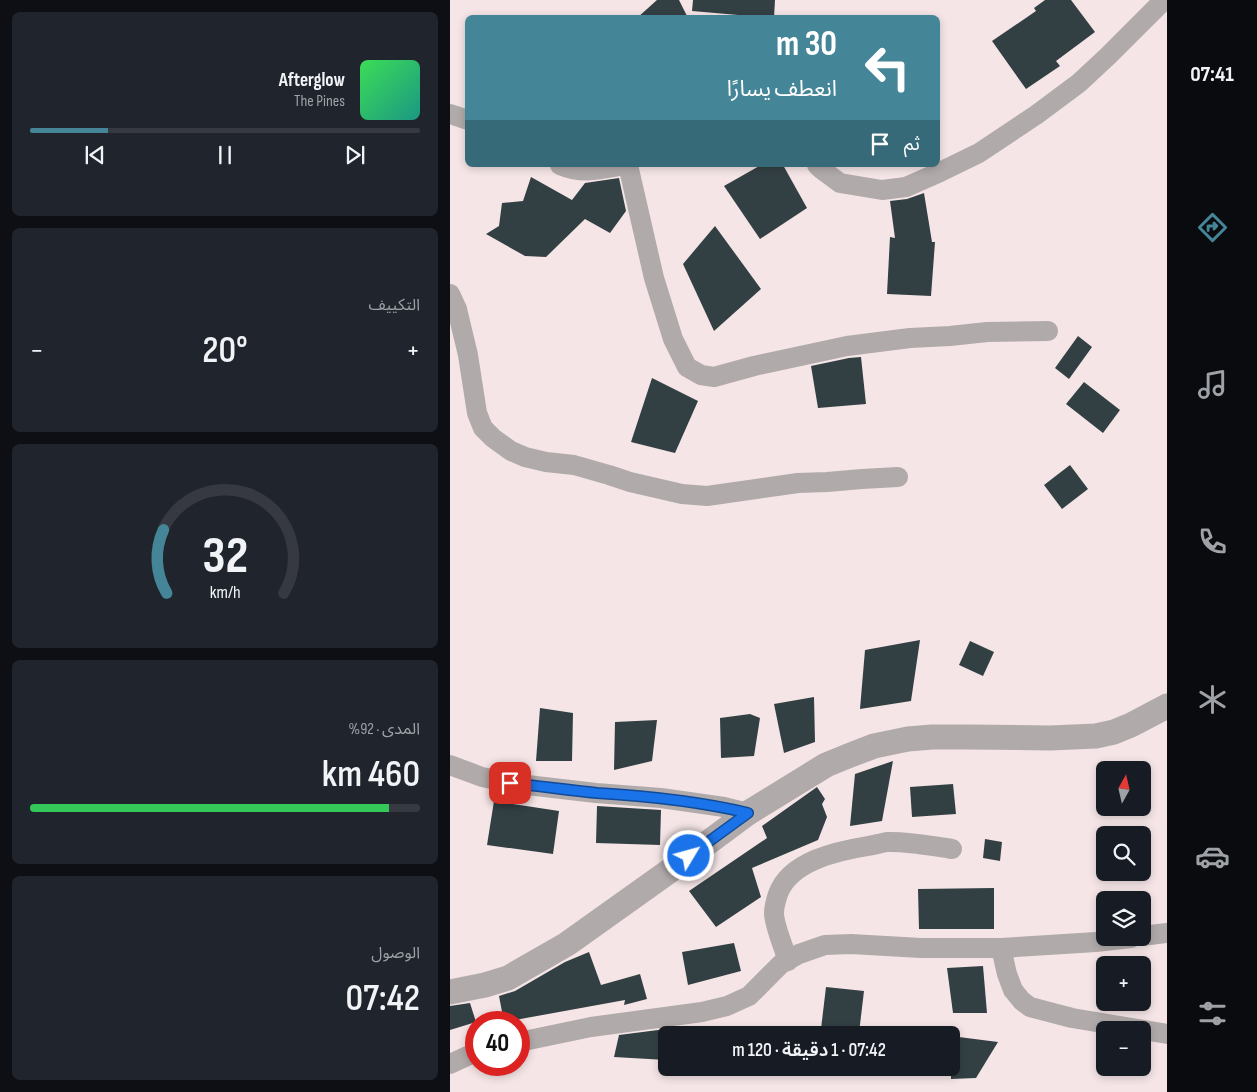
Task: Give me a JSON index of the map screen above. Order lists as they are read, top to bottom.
{
  "north": "top",
  "page": {
    "tabs": "07:41",
    "turn": ["30 m", "انعطف يسارًا"],
    "song": ["Afterglow", "The Pines"],
    "then": "ثم",
    "tile": [
      "التكييف",
      ["المدى · 92%", "460 km"],
      ["الوصول", "07:42"]
    ],
    "heat": ["−", "20°", "+"],
    "map_buttons": ["+", "−"],
    "limit": "40",
    "trip": "07:42 · 1 دقيقة · 120 m",
    "gauge": ["32", "km/h"]
  }
}
